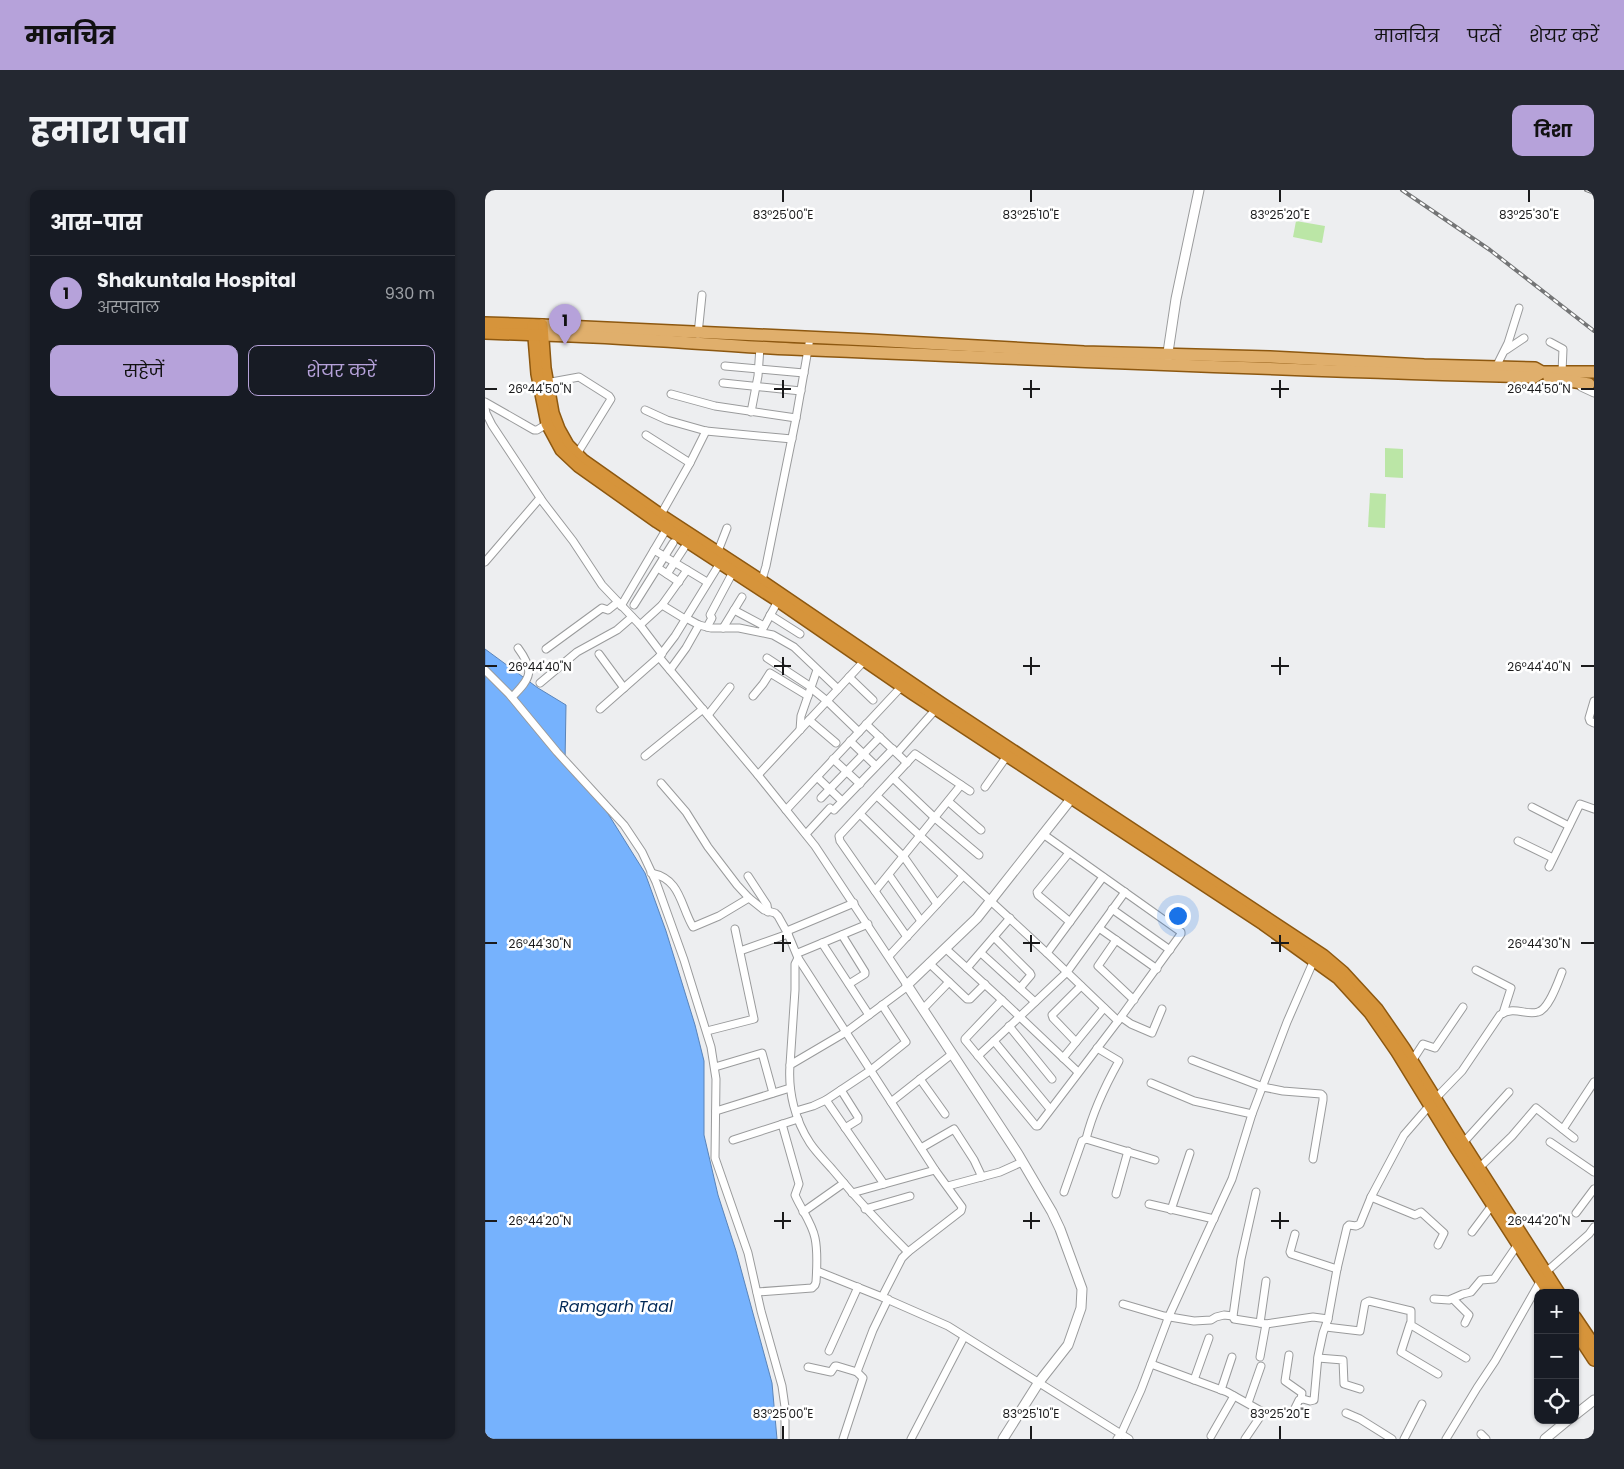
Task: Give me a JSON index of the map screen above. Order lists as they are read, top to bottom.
{
  "water": ["Ramgarh Taal"],
  "page": {
    "header": "मानचित्र",
    "nav": ["मानचित्र", "परतें", "शेयर करें"],
    "title": "हमारा पता",
    "buttons": [
      "दिशा",
      ["सहेजें", "शेयर करें"]
    ],
    "heading": "आस-पास",
    "list": [
      {
        "mark": "1",
        "name": "Shakuntala Hospital",
        "note": "अस्पताल",
        "value": "930 m"
      }
    ],
    "pins": "1",
    "map_buttons": ["+", "−"]
  },
  "coordinates": [
    "83°25'00\"E",
    "83°25'10\"E",
    "83°25'20\"E",
    "83°25'30\"E",
    "26°44'50\"N",
    "26°44'40\"N",
    "26°44'30\"N",
    "26°44'20\"N"
  ]
}
